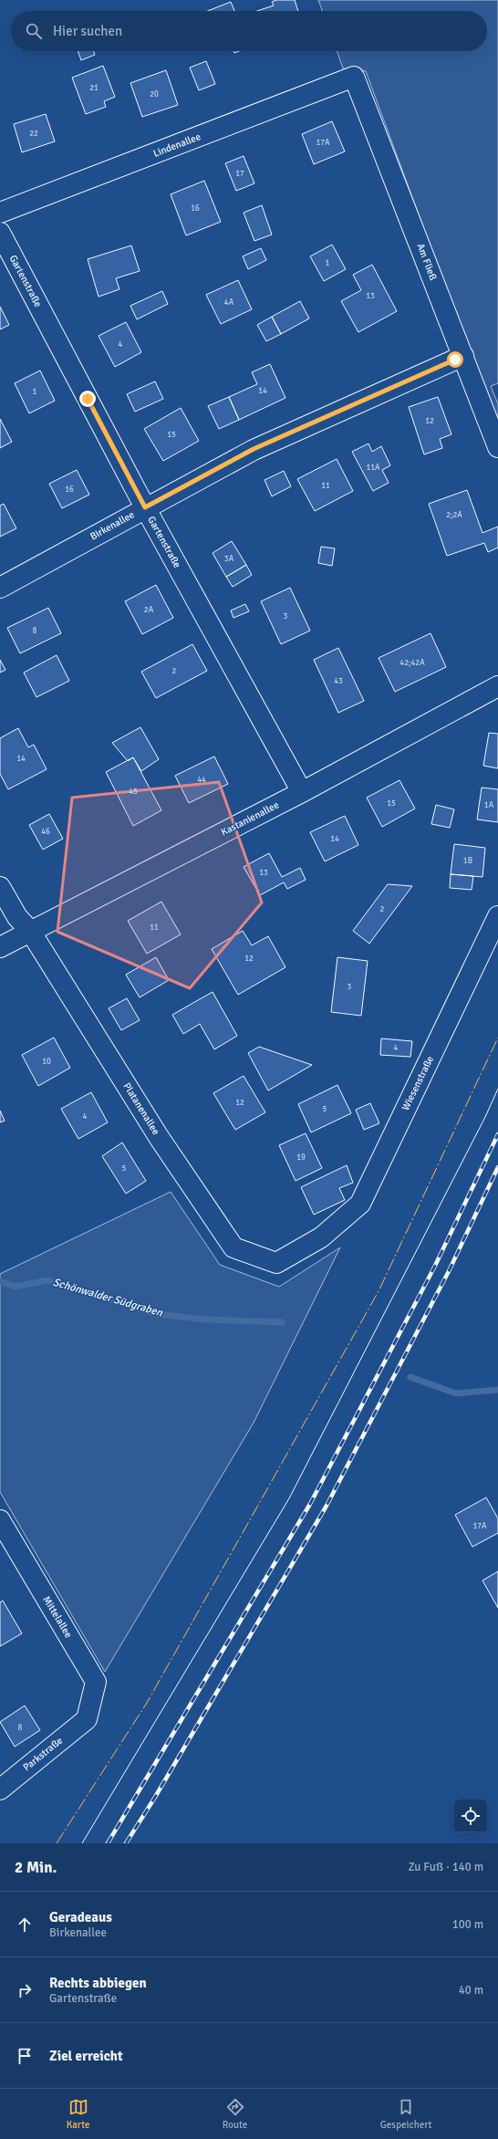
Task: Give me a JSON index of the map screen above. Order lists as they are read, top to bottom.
{
  "streets": {
    "street": [
      "Lindenallee",
      "Am Fließ",
      "Gartenstraße",
      "Birkenallee",
      "Kastanienallee",
      "Wiesenstraße",
      "Platanenallee",
      "Mittelallee",
      "Parkstraße"
    ]
  },
  "crossings": [
    ["Lindenallee", "Am Fließ"],
    ["Am Fließ", "Birkenallee"],
    ["Gartenstraße", "Birkenallee"],
    ["Gartenstraße", "Kastanienallee"],
    ["Kastanienallee", "Platanenallee"],
    ["Wiesenstraße", "Platanenallee"],
    ["Mittelallee", "Parkstraße"]
  ],
  "water": ["Schönwalder Südgraben"],
  "house_numbers": [
    "21",
    "20",
    "22",
    "17A",
    "17",
    "16",
    "1",
    "13",
    "4A",
    "4",
    "14",
    "1",
    "12",
    "15",
    "11A",
    "11",
    "16",
    "2;2A",
    "3A",
    "2A",
    "3",
    "8",
    "42;42A",
    "2",
    "43",
    "14",
    "44",
    "45",
    "15",
    "1A",
    "46",
    "14",
    "1B",
    "13",
    "2",
    "11",
    "12",
    "3",
    "4",
    "10",
    "12",
    "5",
    "4",
    "19",
    "5",
    "17A",
    "8"
  ],
  "page": {
    "search": "Hier suchen",
    "heading": ["2 Min.", "Zu Fuß · 140 m"],
    "list": [
      ["Geradeaus", "Birkenallee", "100 m"],
      ["Rechts abbiegen", "Gartenstraße", "40 m"],
      "Ziel erreicht"
    ],
    "nav": ["Karte", "Route", "Gespeichert"]
  }
}
